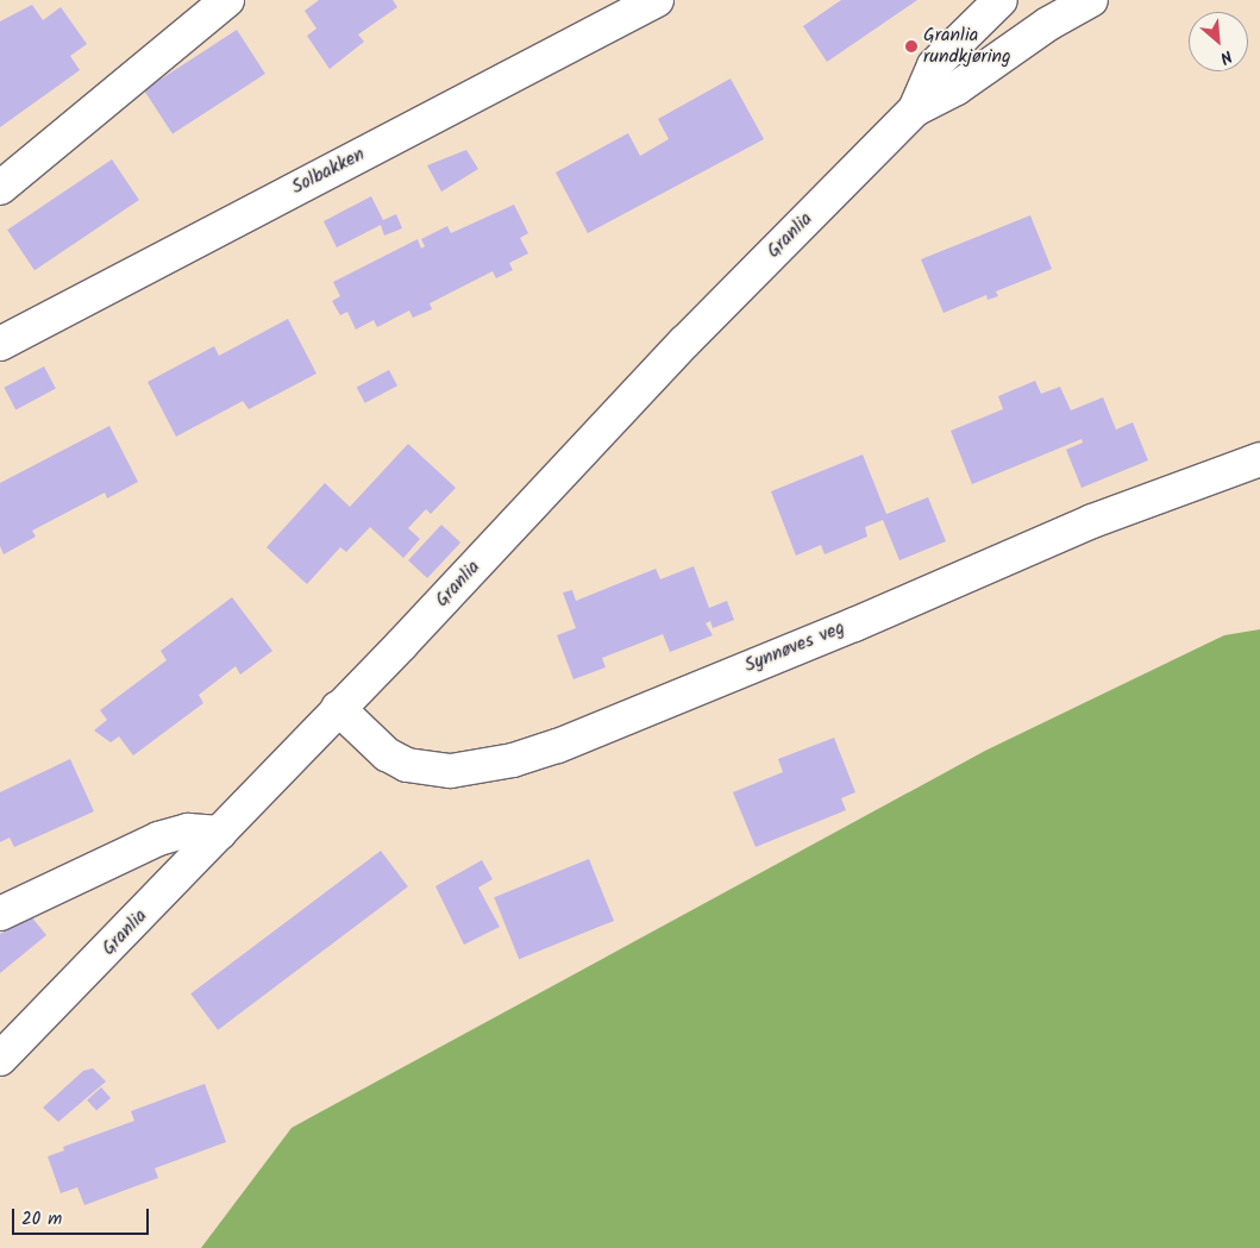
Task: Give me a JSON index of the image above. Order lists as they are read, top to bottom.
{
  "streets": {
    "street": ["Solbakken", "Granlia", "Synnøves veg"]
  },
  "crossings": [
    ["Granlia", "Synnøves veg"]
  ],
  "places": ["Granlia rundkjøring"],
  "scale_bar": "20 m",
  "north": "bottom right"
}
